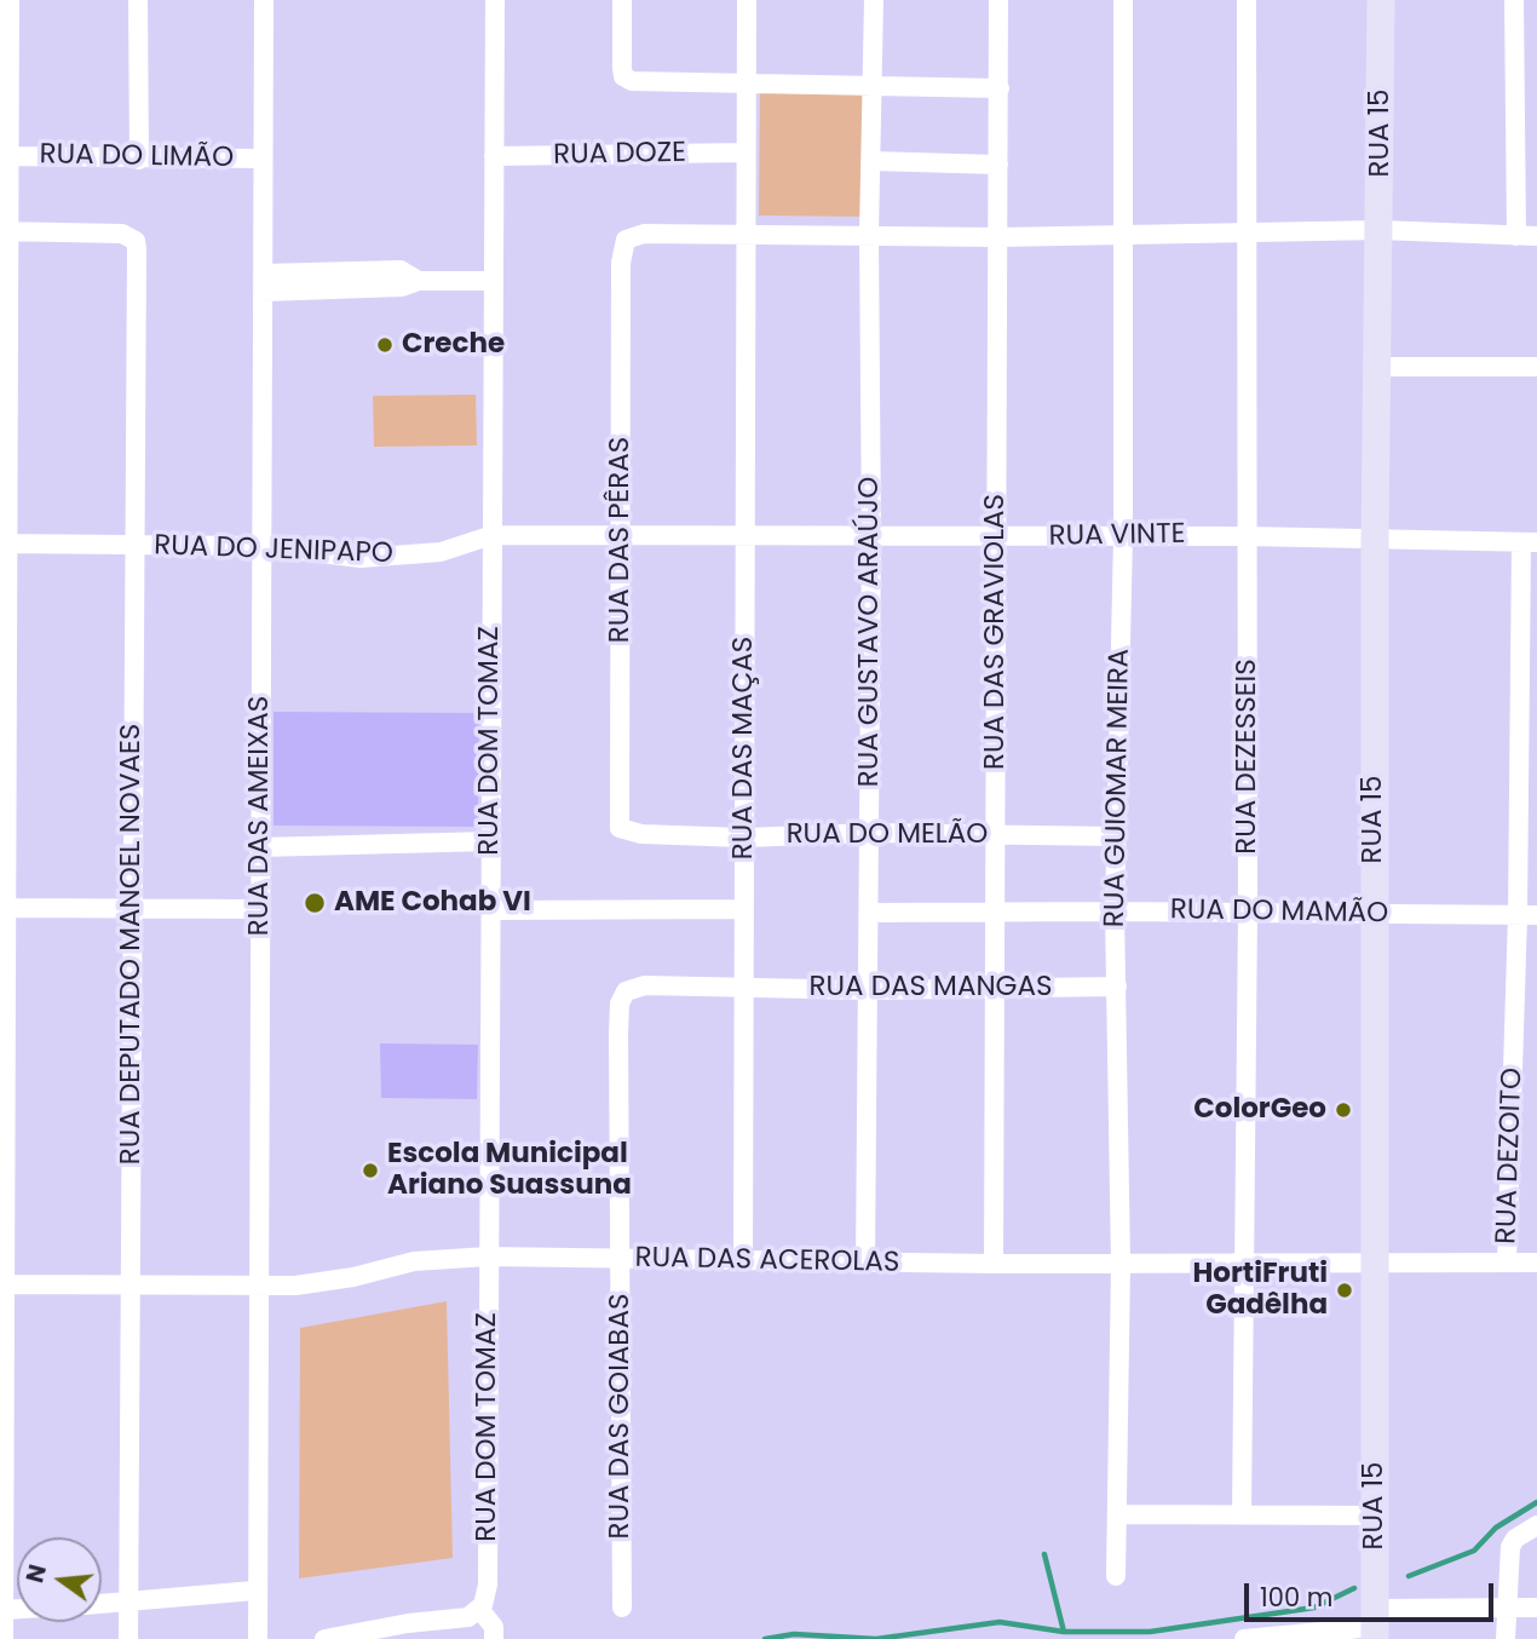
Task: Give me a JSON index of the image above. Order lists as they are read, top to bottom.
{
  "streets": {
    "main road": ["RUA 15"],
    "street": [
      "RUA DOZE",
      "RUA DO LIMÃO",
      "RUA VINTE",
      "RUA DAS PÊRAS",
      "RUA DO JENIPAPO",
      "RUA GUSTAVO ARAÚJO",
      "RUA DAS GRAVIOLAS",
      "RUA DOM TOMAZ",
      "RUA DAS MAÇAS",
      "RUA DEZESSEIS",
      "RUA GUIOMAR MEIRA",
      "RUA DAS AMEIXAS",
      "RUA DO MELÃO",
      "RUA DO MAMÃO",
      "RUA DEPUTADO MANOEL NOVAES",
      "RUA DAS MANGAS",
      "RUA DEZOITO",
      "RUA DAS ACEROLAS",
      "RUA DAS GOIABAS"
    ]
  },
  "crossings": [
    ["RUA 15", "RUA VINTE"],
    ["RUA 15", "RUA DO MAMÃO"],
    ["RUA 15", "RUA DAS ACEROLAS"],
    ["RUA DOZE", "RUA DOM TOMAZ"],
    ["RUA DOZE", "RUA DAS MAÇAS"],
    ["RUA DO LIMÃO", "RUA DAS AMEIXAS"],
    ["RUA VINTE", "RUA DAS PÊRAS"],
    ["RUA VINTE", "RUA DO JENIPAPO"],
    ["RUA VINTE", "RUA GUSTAVO ARAÚJO"],
    ["RUA VINTE", "RUA DAS GRAVIOLAS"],
    ["RUA VINTE", "RUA DOM TOMAZ"],
    ["RUA VINTE", "RUA DAS MAÇAS"],
    ["RUA VINTE", "RUA DEZESSEIS"],
    ["RUA VINTE", "RUA GUIOMAR MEIRA"],
    ["RUA VINTE", "RUA DEZOITO"],
    ["RUA DAS PÊRAS", "RUA DAS MAÇAS"],
    ["RUA DAS PÊRAS", "RUA DO MELÃO"],
    ["RUA DO JENIPAPO", "RUA DOM TOMAZ"],
    ["RUA DO JENIPAPO", "RUA DAS AMEIXAS"],
    ["RUA DO JENIPAPO", "RUA DEPUTADO MANOEL NOVAES"],
    ["RUA GUSTAVO ARAÚJO", "RUA DO MELÃO"],
    ["RUA GUSTAVO ARAÚJO", "RUA DO MAMÃO"],
    ["RUA GUSTAVO ARAÚJO", "RUA DAS MANGAS"],
    ["RUA GUSTAVO ARAÚJO", "RUA DAS ACEROLAS"],
    ["RUA DAS GRAVIOLAS", "RUA DO MELÃO"],
    ["RUA DAS GRAVIOLAS", "RUA DO MAMÃO"],
    ["RUA DAS GRAVIOLAS", "RUA DAS MANGAS"],
    ["RUA DAS GRAVIOLAS", "RUA DAS ACEROLAS"],
    ["RUA DOM TOMAZ", "RUA DAS ACEROLAS"],
    ["RUA DAS MAÇAS", "RUA DO MELÃO"],
    ["RUA DAS MAÇAS", "RUA DAS MANGAS"],
    ["RUA DAS MAÇAS", "RUA DAS ACEROLAS"],
    ["RUA DAS MAÇAS", "RUA DAS GOIABAS"],
    ["RUA DEZESSEIS", "RUA DO MAMÃO"],
    ["RUA DEZESSEIS", "RUA DAS ACEROLAS"],
    ["RUA GUIOMAR MEIRA", "RUA DO MELÃO"],
    ["RUA GUIOMAR MEIRA", "RUA DO MAMÃO"],
    ["RUA GUIOMAR MEIRA", "RUA DAS MANGAS"],
    ["RUA GUIOMAR MEIRA", "RUA DAS ACEROLAS"],
    ["RUA DAS AMEIXAS", "RUA DAS ACEROLAS"],
    ["RUA DO MAMÃO", "RUA DEZOITO"],
    ["RUA DEPUTADO MANOEL NOVAES", "RUA DAS ACEROLAS"],
    ["RUA DAS MANGAS", "RUA DAS GOIABAS"],
    ["RUA DEZOITO", "RUA DAS ACEROLAS"],
    ["RUA DAS ACEROLAS", "RUA DAS GOIABAS"]
  ],
  "places": [
    "Creche",
    "AME Cohab VI",
    "ColorGeo",
    "Escola Municipal Ariano Suassuna",
    "HortiFruti Gadêlha"
  ],
  "scale_bar": "100 m",
  "north": "left"
}
